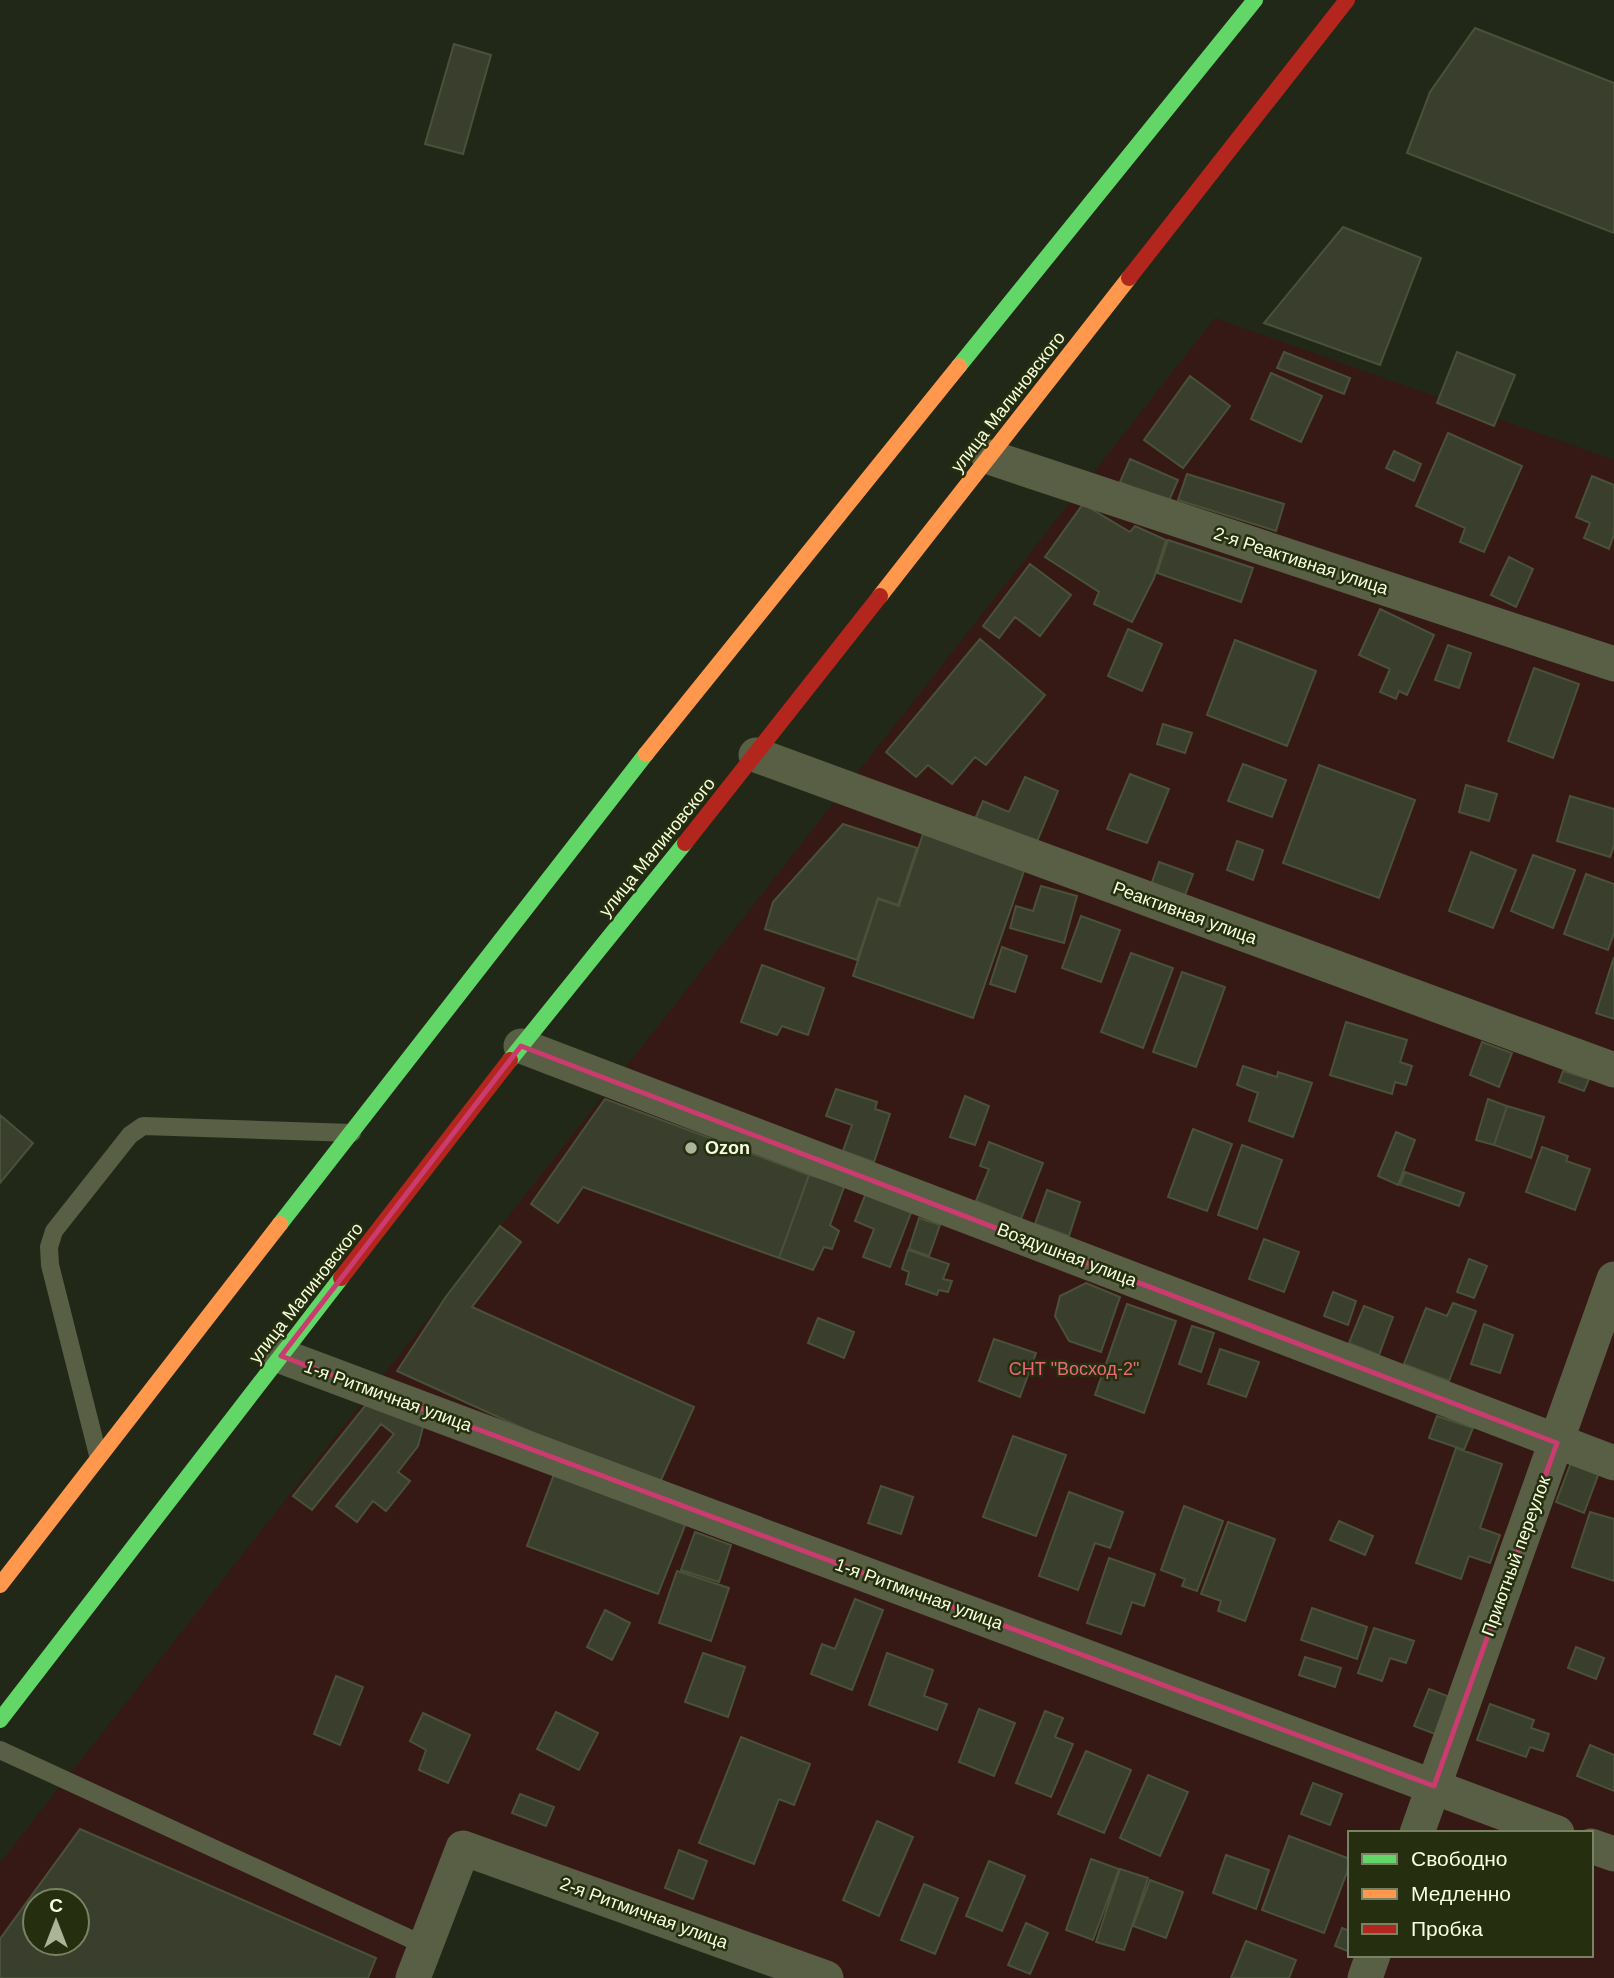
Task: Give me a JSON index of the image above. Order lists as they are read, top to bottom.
{
  "streets": {
    "highway": ["улица Малиновского"],
    "street": [
      "2-я Реактивная улица",
      "Реактивная улица",
      "Воздушная улица",
      "1-я Ритмичная улица",
      "Приютный переулок",
      "2-я Ритмичная улица"
    ]
  },
  "crossings": [
    ["улица Малиновского", "2-я Реактивная улица"],
    ["улица Малиновского", "Реактивная улица"],
    ["улица Малиновского", "Воздушная улица"],
    ["улица Малиновского", "1-я Ритмичная улица"],
    ["Воздушная улица", "Приютный переулок"],
    ["1-я Ритмичная улица", "Приютный переулок"]
  ],
  "parks": ["СНТ \"Восход-2\""],
  "places": ["Ozon"],
  "legend": ["Свободно", "Медленно", "Пробка"],
  "north": "top"
}
